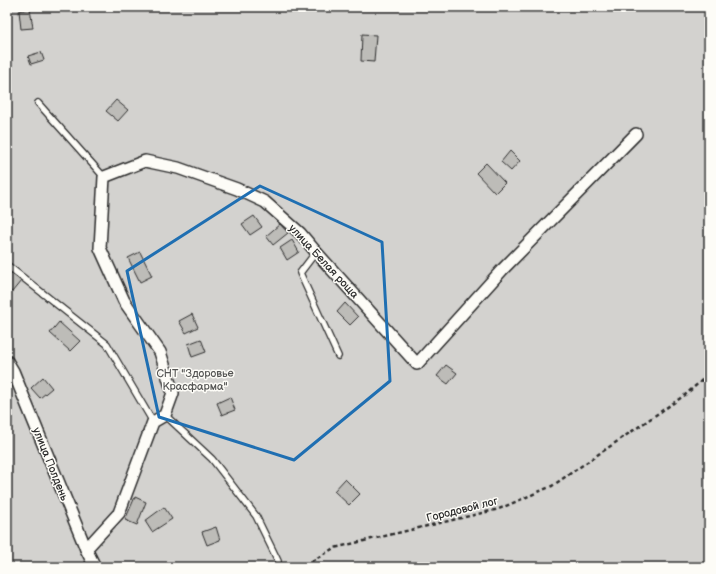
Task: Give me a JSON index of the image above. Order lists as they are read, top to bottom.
{
  "streets": {
    "street": ["улица Белая роща", "улица Полдень"],
    "path": ["Городовой лог"]
  },
  "parks": ["СНТ \"Здоровье Красфарма\""]
}
